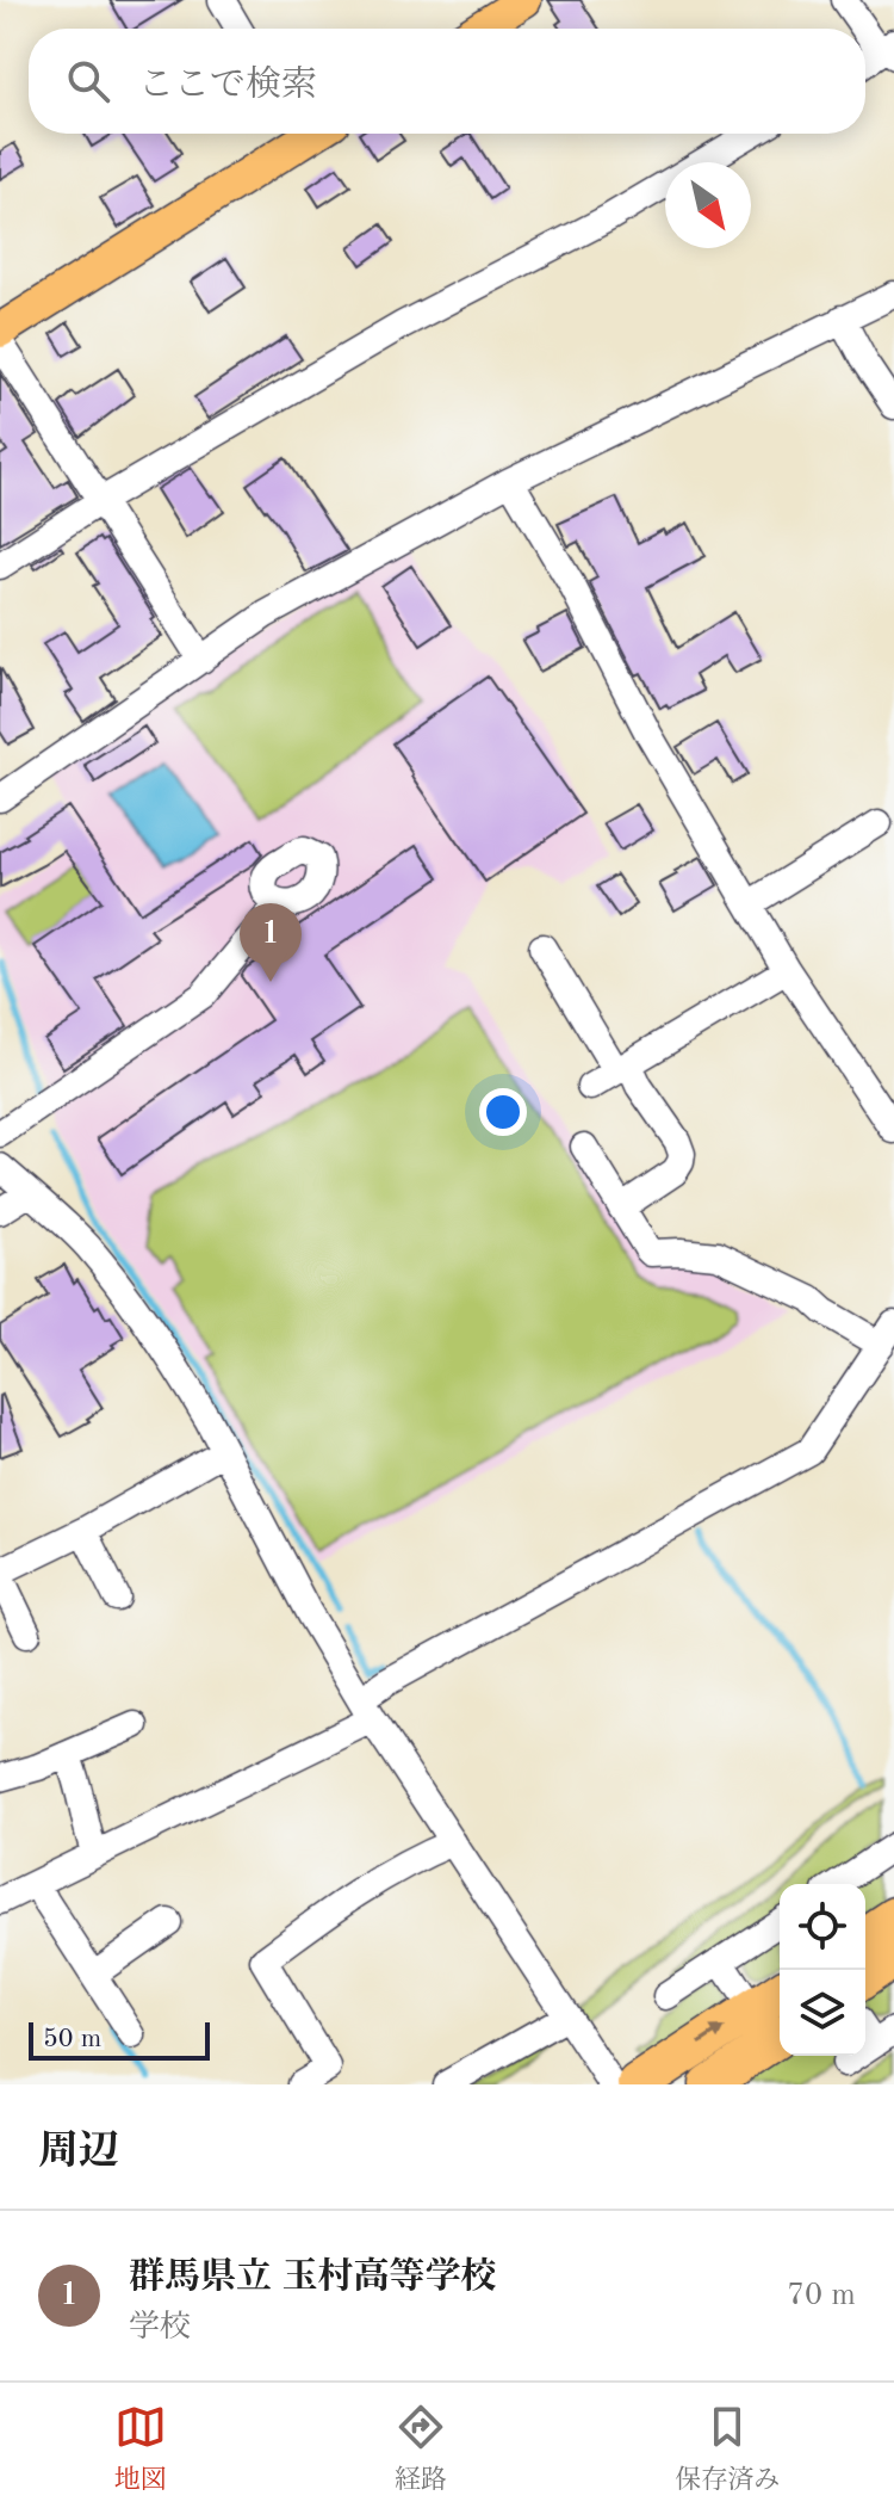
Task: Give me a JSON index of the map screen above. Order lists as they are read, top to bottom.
{
  "scale_bar": "50 m",
  "north": "bottom right",
  "page": {
    "search": "ここで検索",
    "pins": "1",
    "scale": "50 m",
    "heading": "周辺",
    "list": [
      {
        "mark": "1",
        "name": "群馬県立 玉村高等学校",
        "note": "学校",
        "value": "70 m"
      }
    ],
    "nav": ["地図", "経路", "保存済み"]
  }
}
